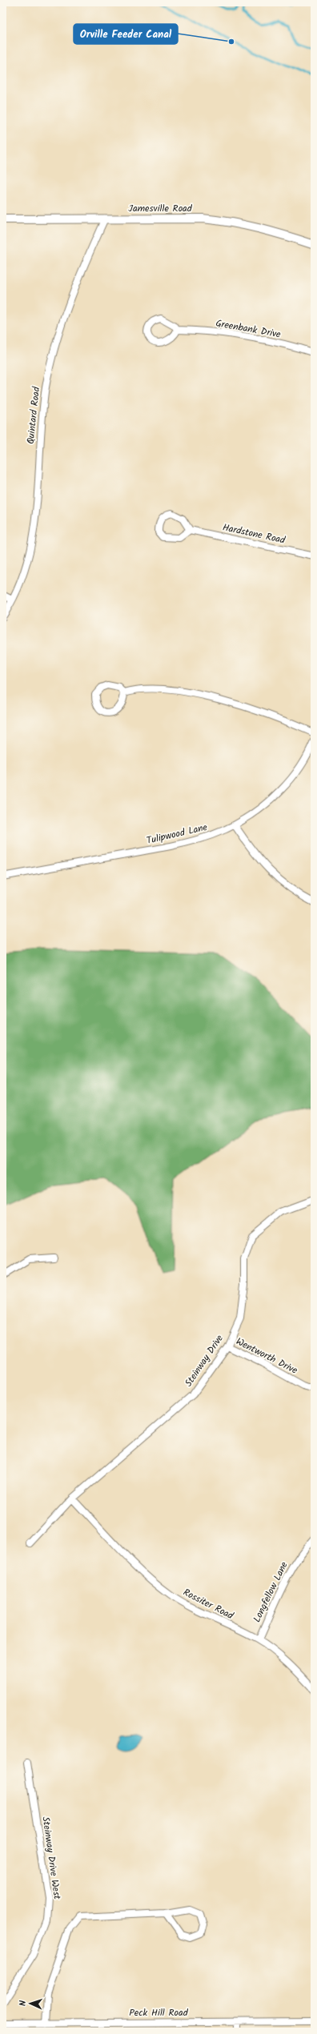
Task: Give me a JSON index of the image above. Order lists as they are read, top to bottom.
{
  "streets": {
    "street": [
      "Jamesville Road",
      "Greenbank Drive",
      "Quintard Road",
      "Hardstone Road",
      "Tulipwood Lane",
      "Wentworth Drive",
      "Steinway Drive",
      "Longfellow Lane",
      "Rossiter Road",
      "Steinway Drive West",
      "Peck Hill Road"
    ]
  },
  "crossings": [
    ["Jamesville Road", "Quintard Road"],
    ["Wentworth Drive", "Steinway Drive"],
    ["Steinway Drive", "Rossiter Road"],
    ["Longfellow Lane", "Rossiter Road"]
  ],
  "places": ["Orville Feeder Canal"],
  "north": "left"
}
